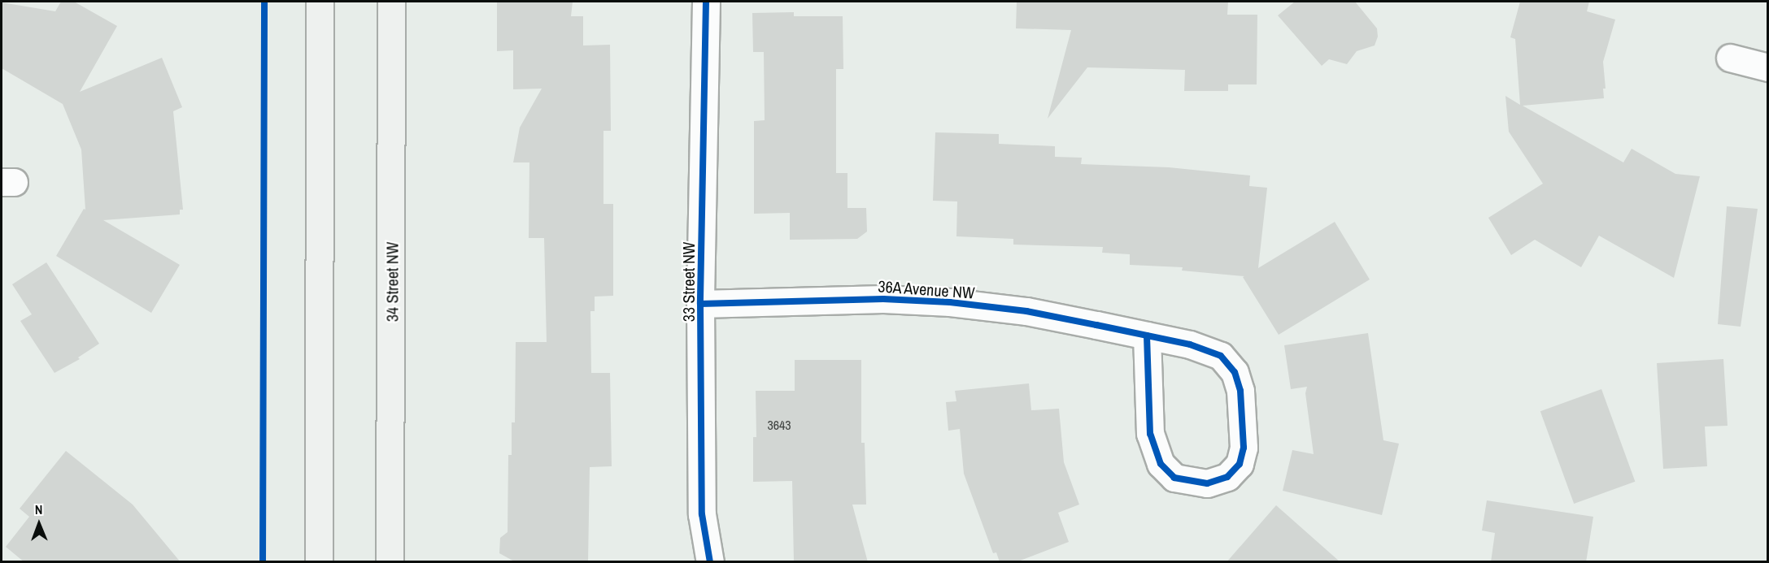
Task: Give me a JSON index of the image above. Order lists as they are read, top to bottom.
{
  "streets": {
    "main road": ["34 Street NW"],
    "street": ["33 Street NW", "36A Avenue NW"]
  },
  "crossings": [
    ["33 Street NW", "36A Avenue NW"]
  ],
  "house_numbers": ["3643"],
  "north": "top"
}
